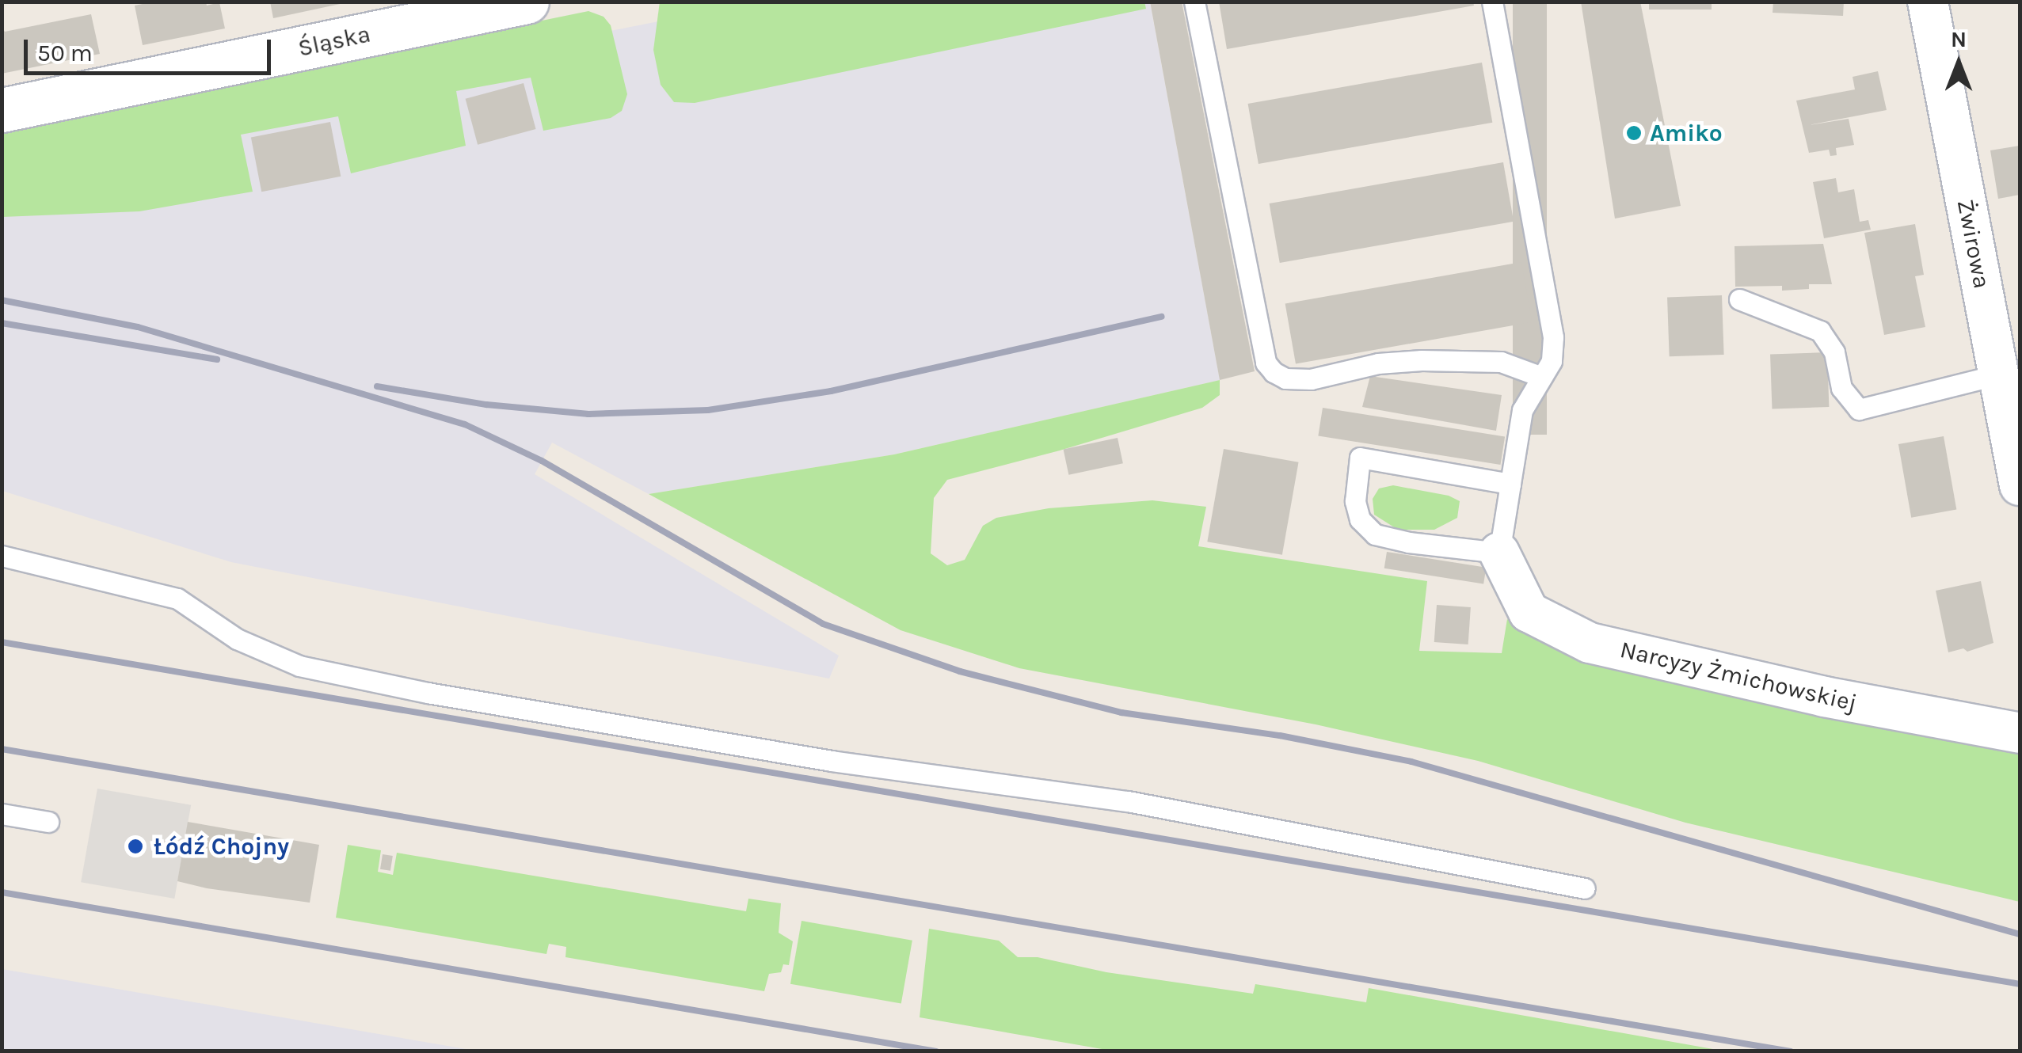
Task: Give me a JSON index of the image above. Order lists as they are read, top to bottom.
{
  "streets": {
    "street": ["Śląska", "Żwirowa", "Narcyzy Żmichowskiej"]
  },
  "places": ["Amiko", "Łódź Chojny"],
  "scale_bar": "50 m",
  "north": "top"
}
